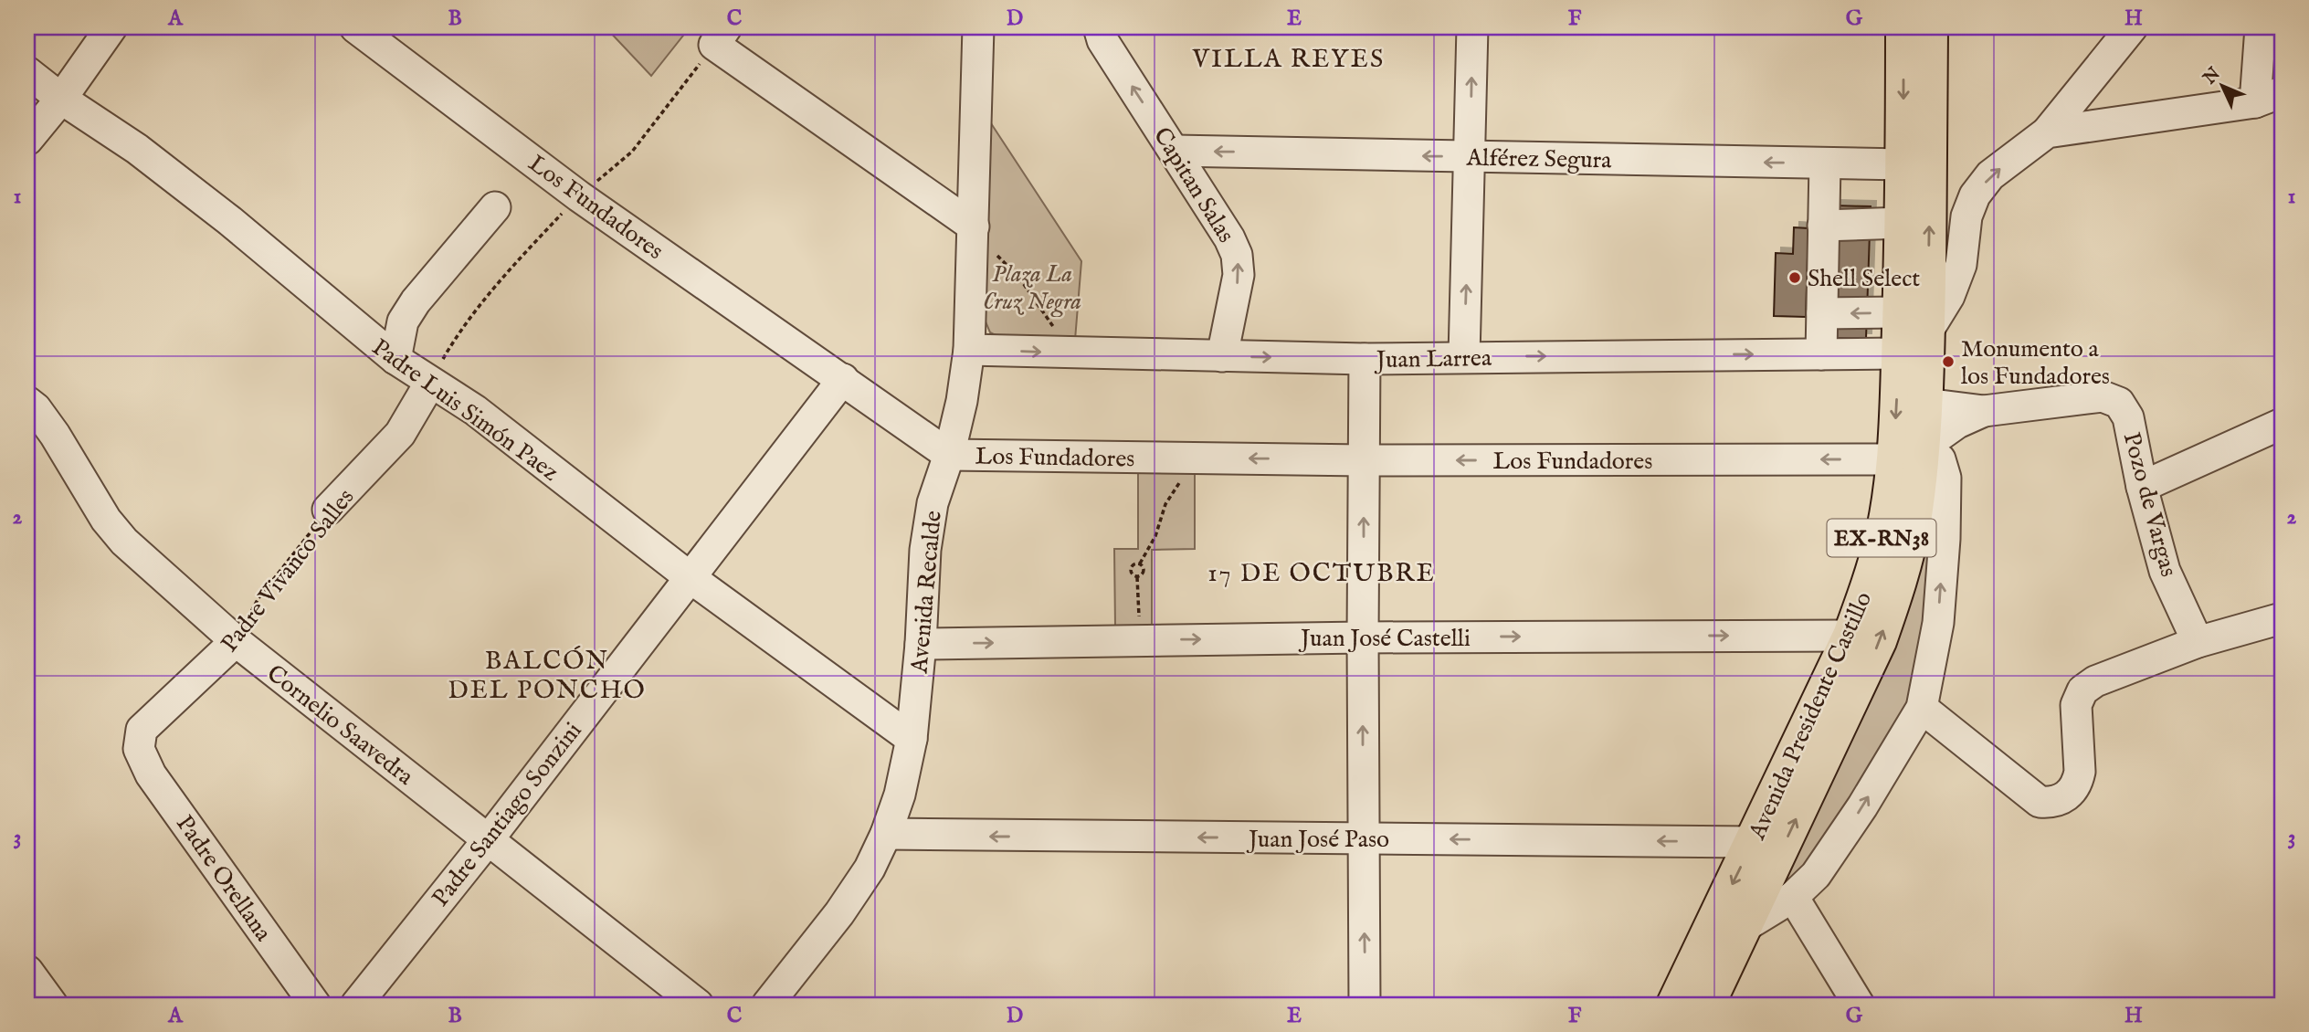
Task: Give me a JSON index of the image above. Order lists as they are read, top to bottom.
{
  "streets": {
    "main road": ["EX-RN38", "Avenida Presidente Castillo"],
    "street": [
      "Alférez Segura",
      "Capitan Salas",
      "Los Fundadores",
      "Juan Larrea",
      "Padre Luis Simón Paez",
      "Pozo de Vargas",
      "Padre Vivanco Salles",
      "Avenida Recalde",
      "Juan José Castelli",
      "Cornelio Saavedra",
      "Padre Santiago Sonzini",
      "Juan José Paso",
      "Padre Orellana"
    ]
  },
  "crossings": [
    ["Alférez Segura", "Capitan Salas"],
    ["Alférez Segura", "Avenida Presidente Castillo"],
    ["Capitan Salas", "Juan Larrea"],
    ["Los Fundadores", "Avenida Recalde"],
    ["Los Fundadores", "Avenida Presidente Castillo"],
    ["Los Fundadores", "Padre Santiago Sonzini"],
    ["Juan Larrea", "Avenida Recalde"],
    ["Juan Larrea", "Avenida Presidente Castillo"],
    ["Padre Luis Simón Paez", "Padre Vivanco Salles"],
    ["Padre Luis Simón Paez", "Avenida Recalde"],
    ["Padre Luis Simón Paez", "Padre Santiago Sonzini"],
    ["Padre Vivanco Salles", "Cornelio Saavedra"],
    ["Padre Vivanco Salles", "Padre Orellana"],
    ["Avenida Recalde", "Juan José Castelli"],
    ["Avenida Recalde", "Juan José Paso"],
    ["Juan José Castelli", "Avenida Presidente Castillo"],
    ["Avenida Presidente Castillo", "Juan José Paso"],
    ["Cornelio Saavedra", "Padre Santiago Sonzini"]
  ],
  "one_way": [
    "Alférez Segura",
    "Los Fundadores",
    "Juan Larrea",
    "Juan José Castelli",
    "Juan José Paso"
  ],
  "districts": ["VILLA REYES", "17 DE OCTUBRE", "BALCÓN DEL PONCHO"],
  "parks": ["Plaza La Cruz Negra"],
  "places": ["Shell Select", "Monumento a los Fundadores"],
  "north": "top left",
  "grid": {
    "columns": [
      "A",
      "B",
      "C",
      "D",
      "E",
      "F",
      "G",
      "H"
    ],
    "rows": ["1", "2", "3"]
  }
}
